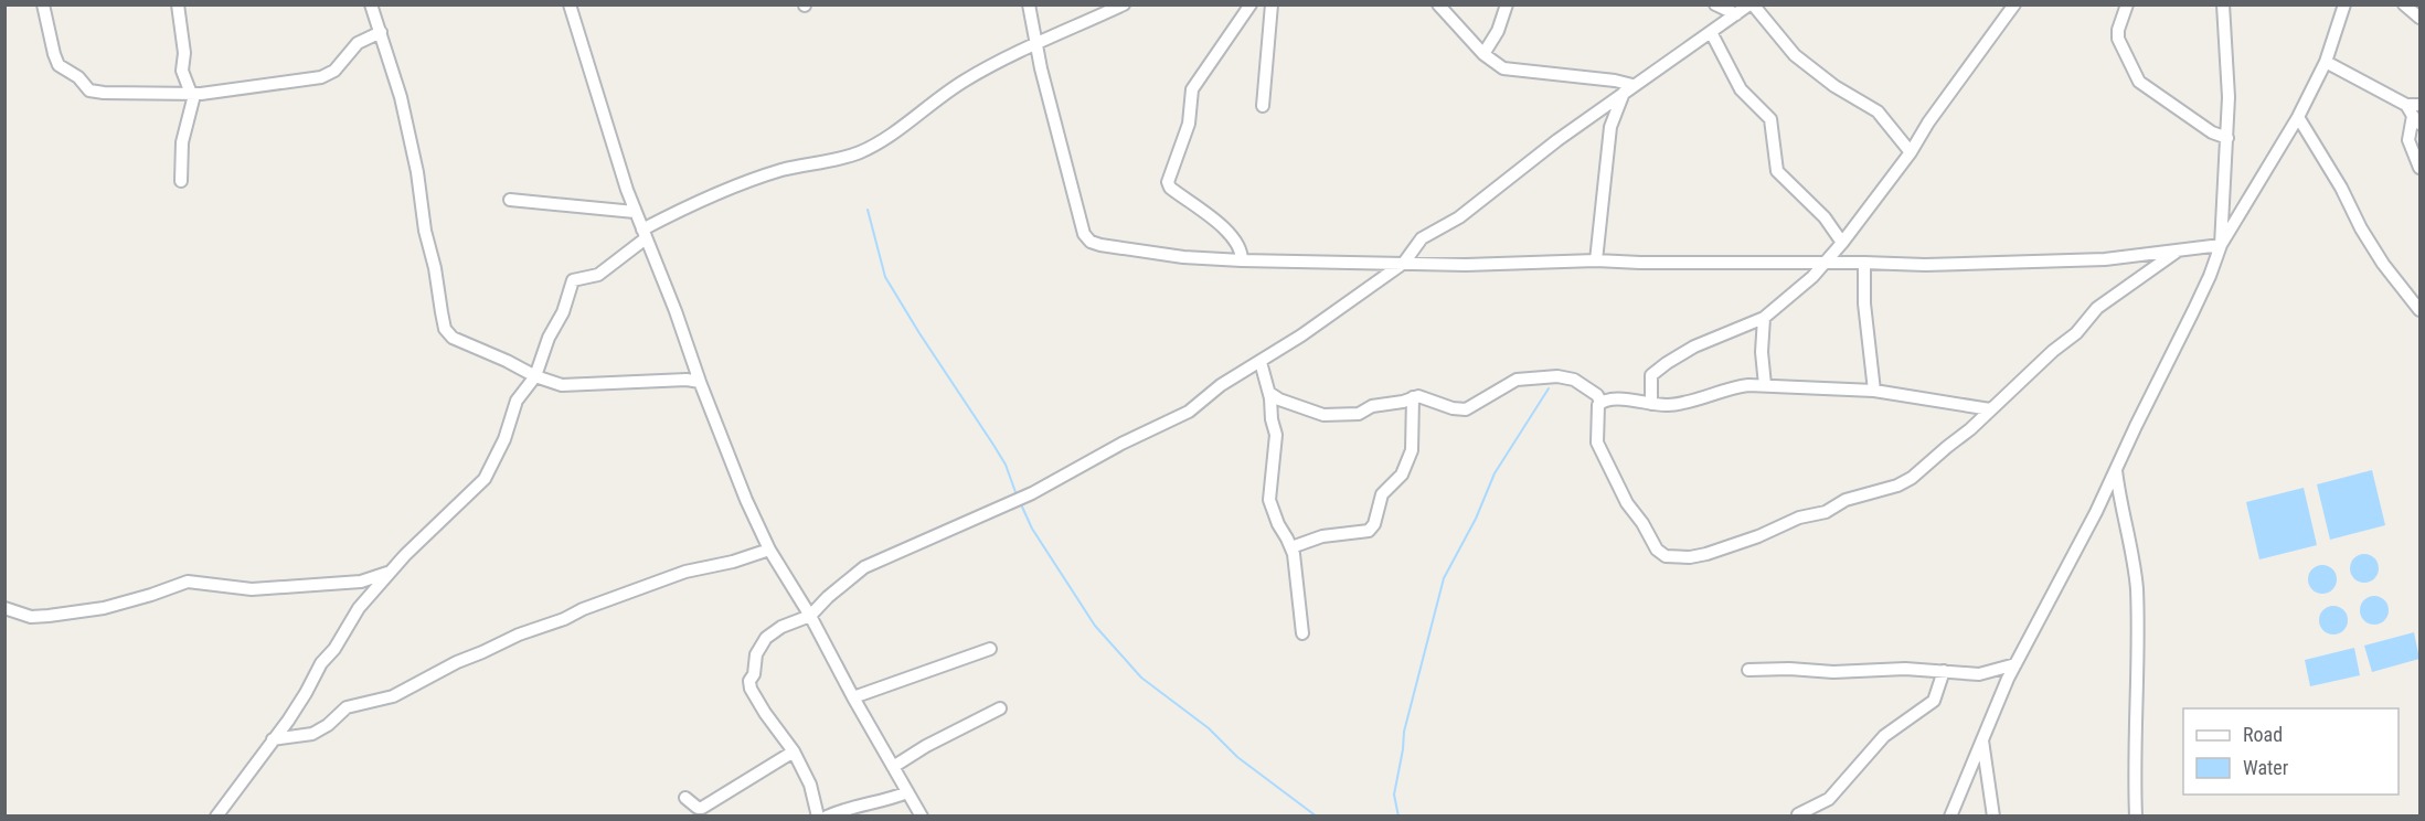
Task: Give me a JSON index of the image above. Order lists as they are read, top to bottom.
{
  "legend": ["Road", "Water"]
}
